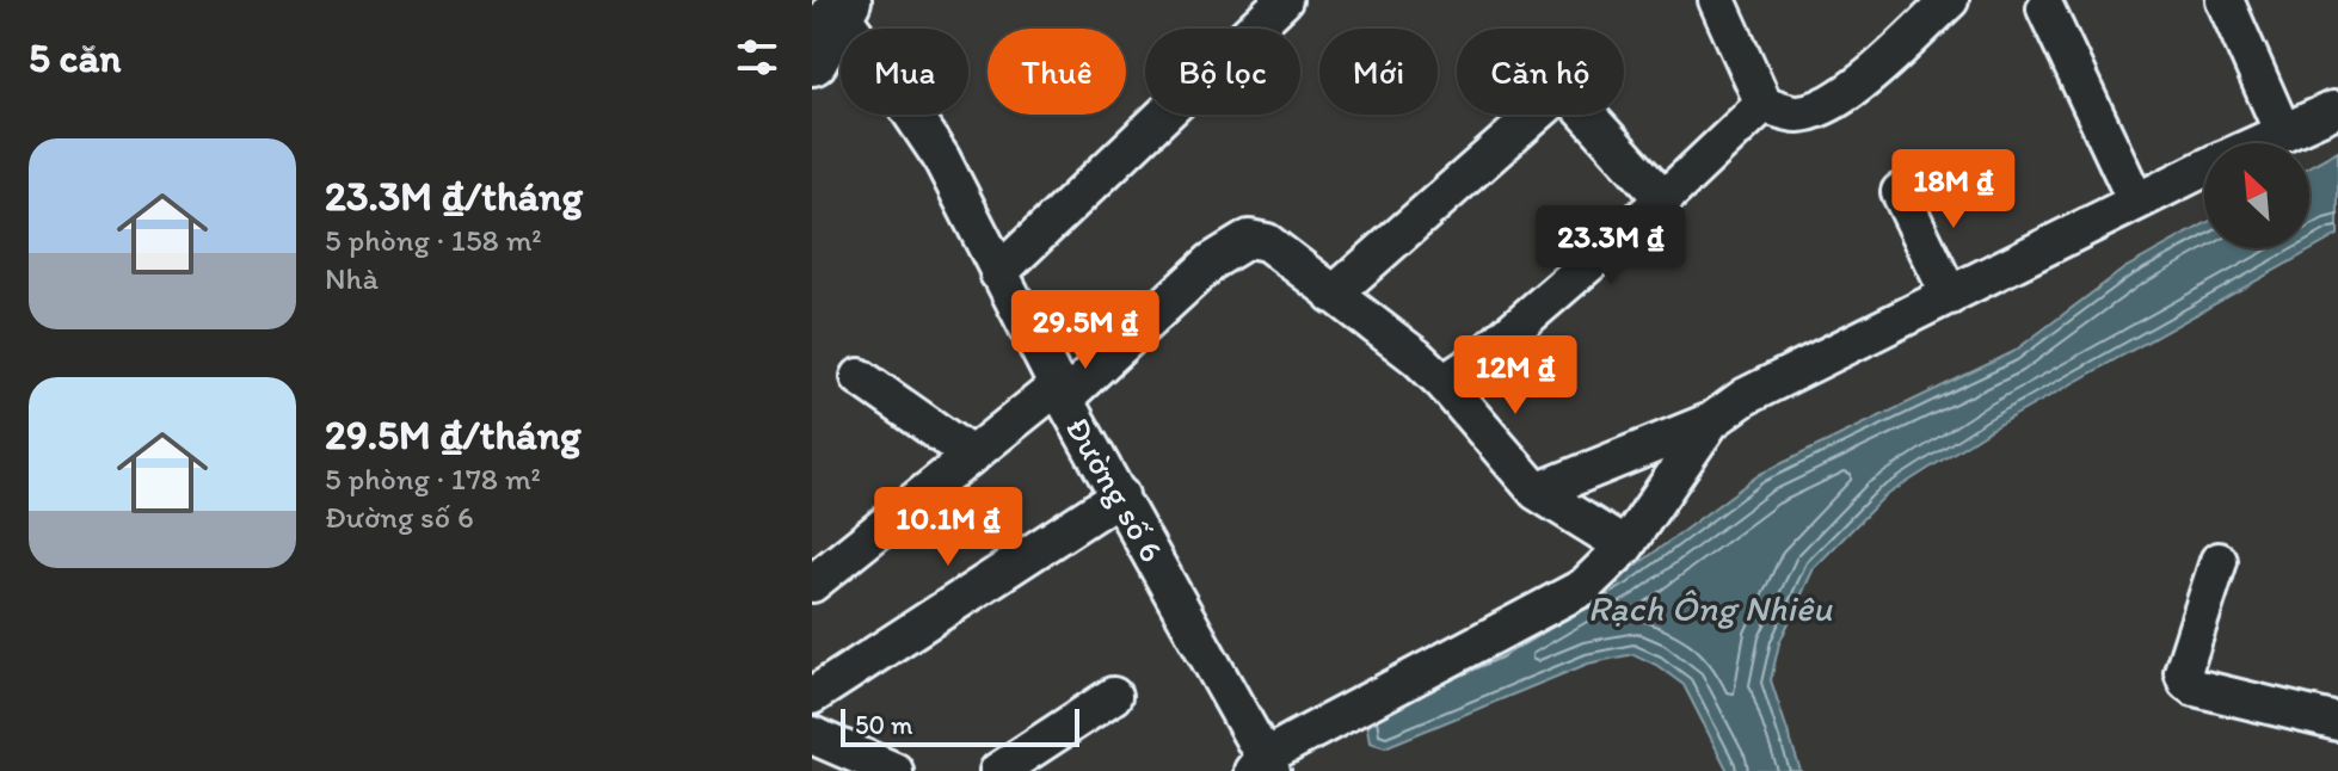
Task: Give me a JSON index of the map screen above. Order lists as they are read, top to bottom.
{
  "streets": {
    "street": ["Đường số 6"]
  },
  "water": ["Rạch Ông Nhiêu"],
  "scale_bar": "50 m",
  "north": "top left",
  "page": {
    "heading": "5 căn",
    "chip": [
      "Mua",
      "Thuê",
      "Bộ lọc",
      "Mới",
      "Căn hộ"
    ],
    "list": [
      {
        "name": "23.3M ₫/tháng",
        "note": "5 phòng · 158 m² · Nhà"
      },
      {
        "name": "29.5M ₫/tháng",
        "note": "5 phòng · 178 m² · Đường số 6"
      }
    ],
    "price": [
      "18M ₫",
      "23.3M ₫",
      "29.5M ₫",
      "12M ₫",
      "10.1M ₫"
    ],
    "scale": "50 m"
  }
}
